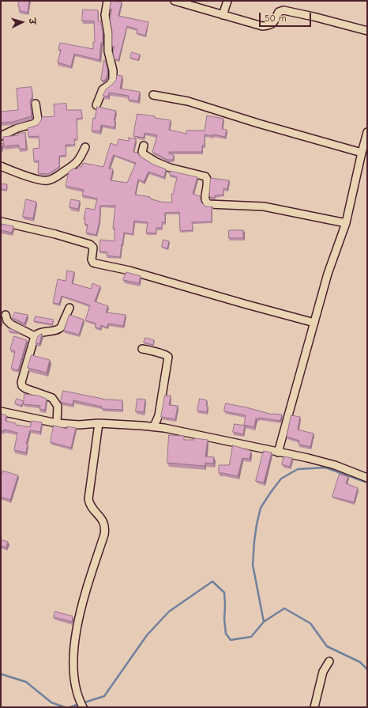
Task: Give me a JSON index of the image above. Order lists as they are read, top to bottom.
{
  "scale_bar": "50 m",
  "north": "right"
}
